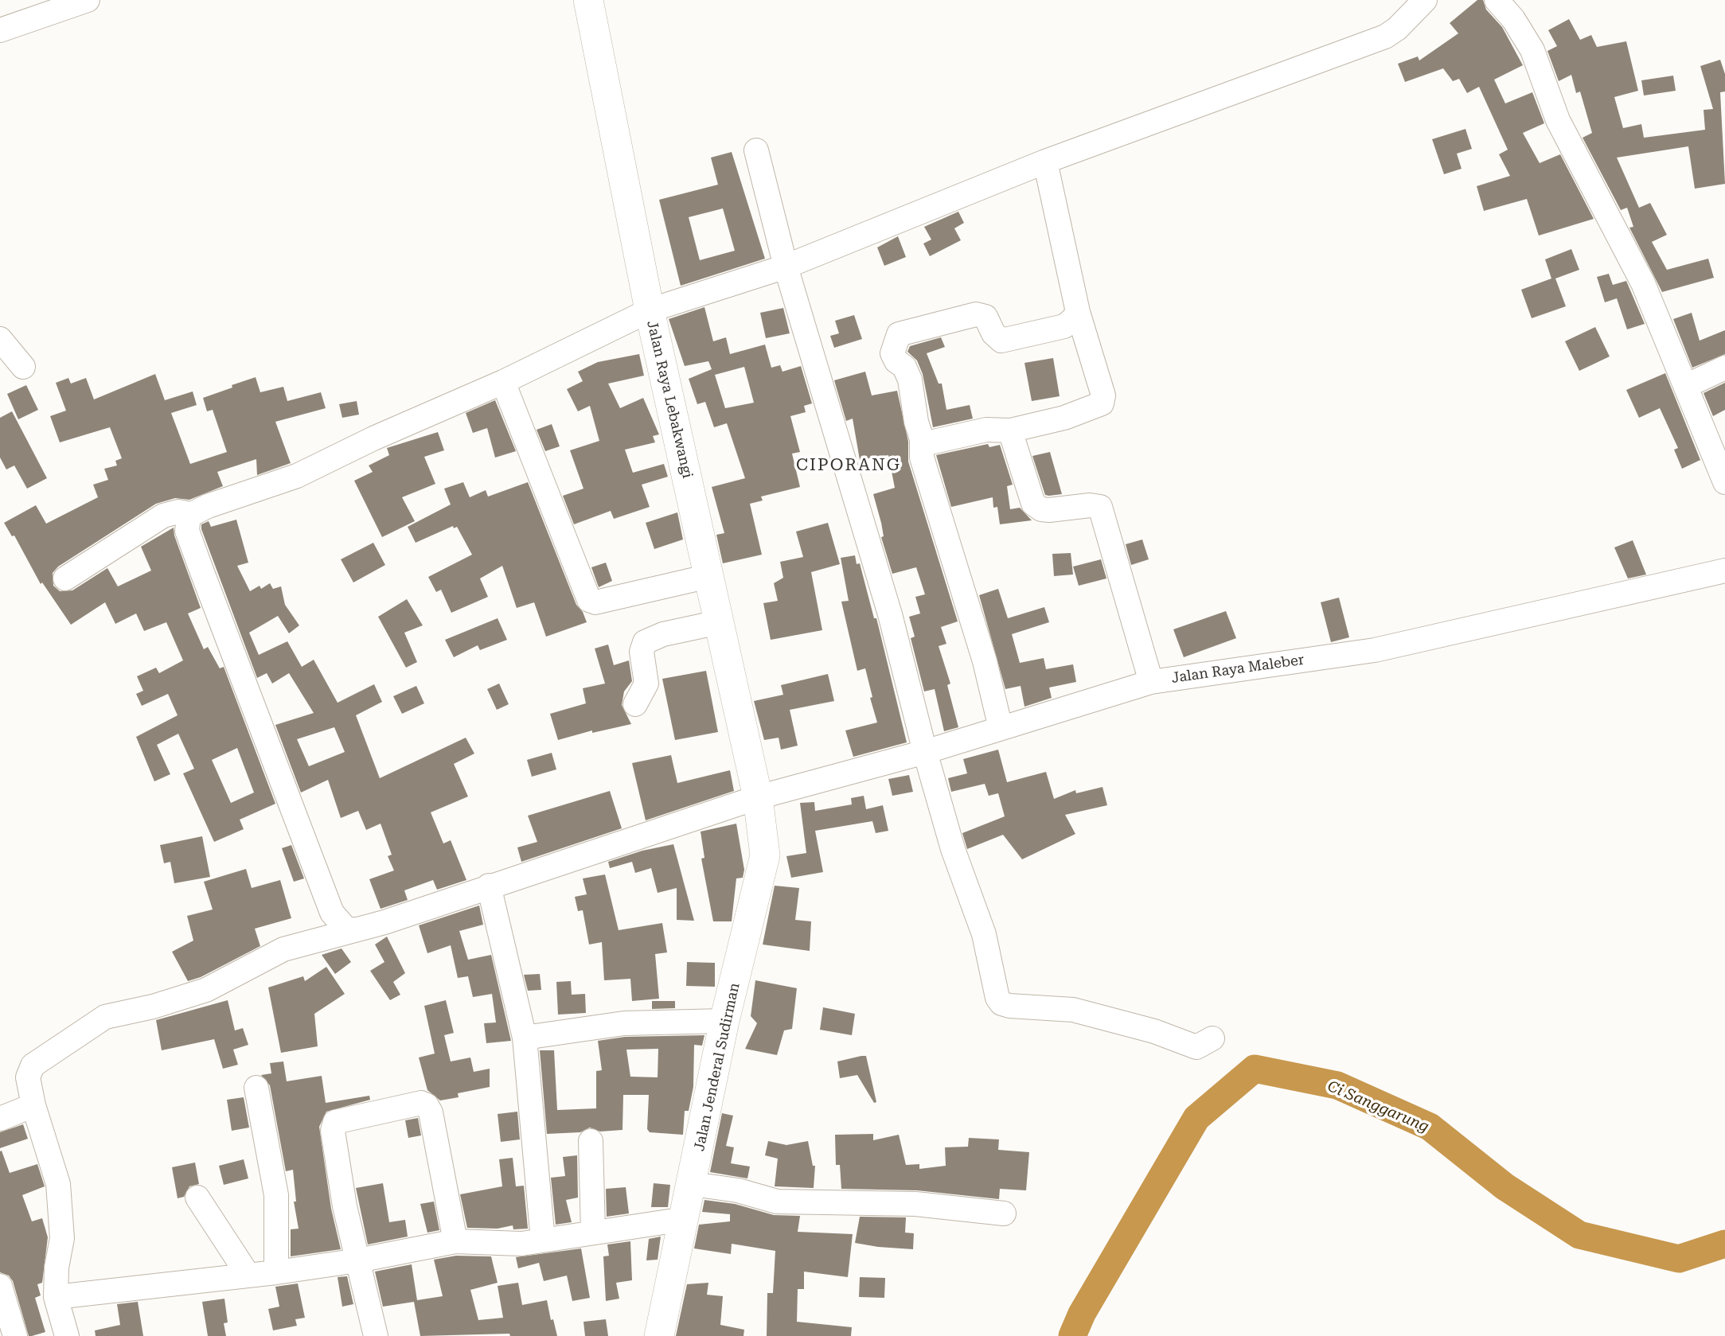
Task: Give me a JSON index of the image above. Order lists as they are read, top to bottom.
{
  "streets": {
    "main road": ["Jalan Raya Lebakwangi", "Jalan Jenderal Sudirman"],
    "street": ["Jalan Raya Maleber"]
  },
  "crossings": [
    ["Jalan Raya Lebakwangi", "Jalan Raya Maleber"],
    ["Jalan Raya Lebakwangi", "Jalan Jenderal Sudirman"],
    ["Jalan Raya Maleber", "Jalan Jenderal Sudirman"]
  ],
  "districts": ["CIPORANG"],
  "water": ["Ci Sanggarung"]
}
